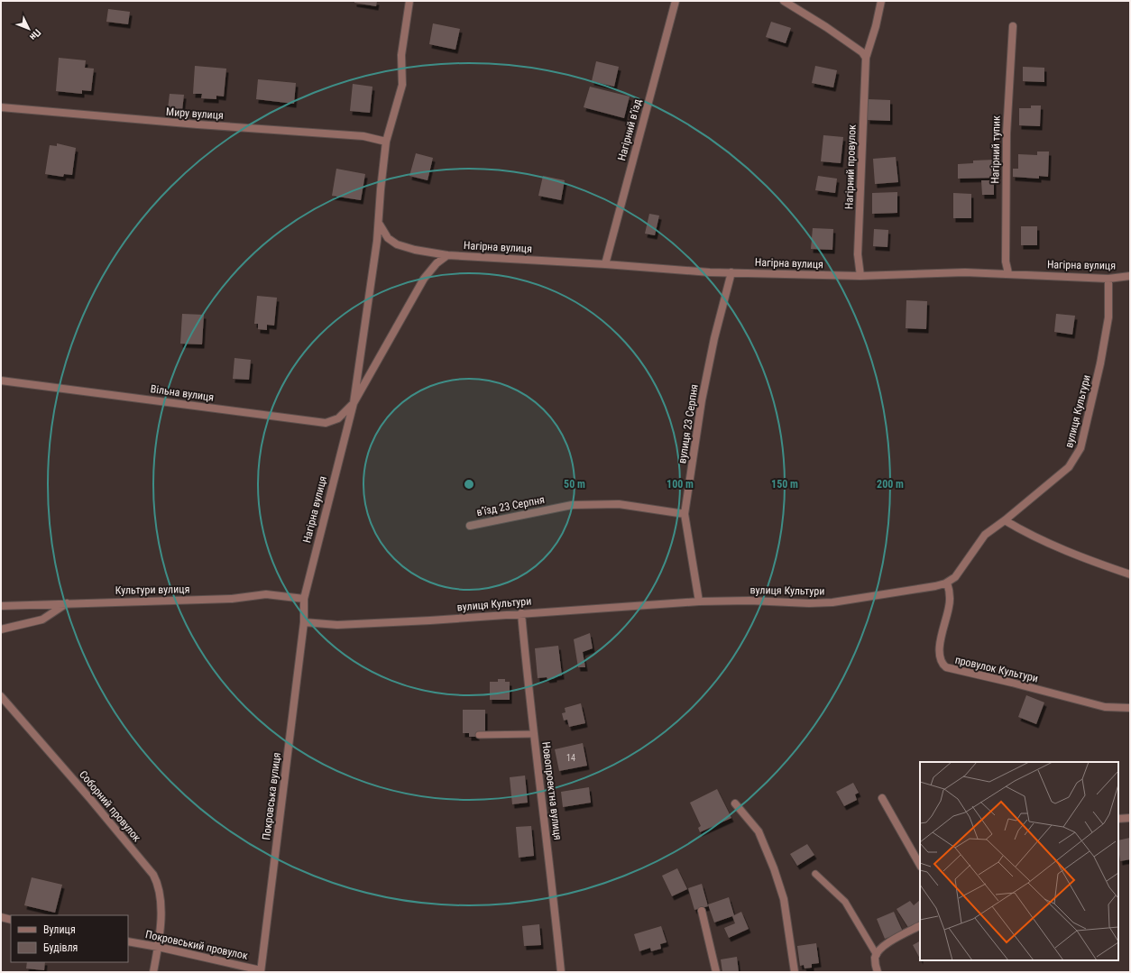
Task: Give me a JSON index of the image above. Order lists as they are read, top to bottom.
{
  "streets": {
    "street": [
      "Миру вулиця",
      "Нагірний в’їзд",
      "Нагірний тупик",
      "Нагірний провулок",
      "Нагірна вулиця",
      "Вільна вулиця",
      "вулиця Культури",
      "вулиця 23 Серпня",
      "в’їзд 23 Серпня",
      "Культури вулиця",
      "провулок Культури",
      "Новопроектна вулиця",
      "Покровська вулиця",
      "Соборний провулок",
      "Покровський провулок"
    ]
  },
  "crossings": [
    ["Миру вулиця", "Нагірна вулиця"],
    ["Нагірний в’їзд", "Нагірна вулиця"],
    ["Нагірний тупик", "Нагірна вулиця"],
    ["Нагірний провулок", "Нагірна вулиця"],
    ["Нагірна вулиця", "Вільна вулиця"],
    ["Нагірна вулиця", "вулиця Культури"],
    ["Нагірна вулиця", "вулиця 23 Серпня"],
    ["Нагірна вулиця", "Культури вулиця"],
    ["Нагірна вулиця", "Покровська вулиця"],
    ["вулиця Культури", "вулиця 23 Серпня"],
    ["вулиця Культури", "провулок Культури"],
    ["вулиця Культури", "Новопроектна вулиця"],
    ["вулиця Культури", "Покровська вулиця"],
    ["вулиця 23 Серпня", "в’їзд 23 Серпня"],
    ["Покровська вулиця", "Покровський провулок"],
    ["Соборний провулок", "Покровський провулок"]
  ],
  "house_numbers": ["14"],
  "legend": ["Вулиця", "Будівля"],
  "north": "bottom right",
  "rings": [
    "50 m",
    "100 m",
    "150 m",
    "200 m"
  ]
}
